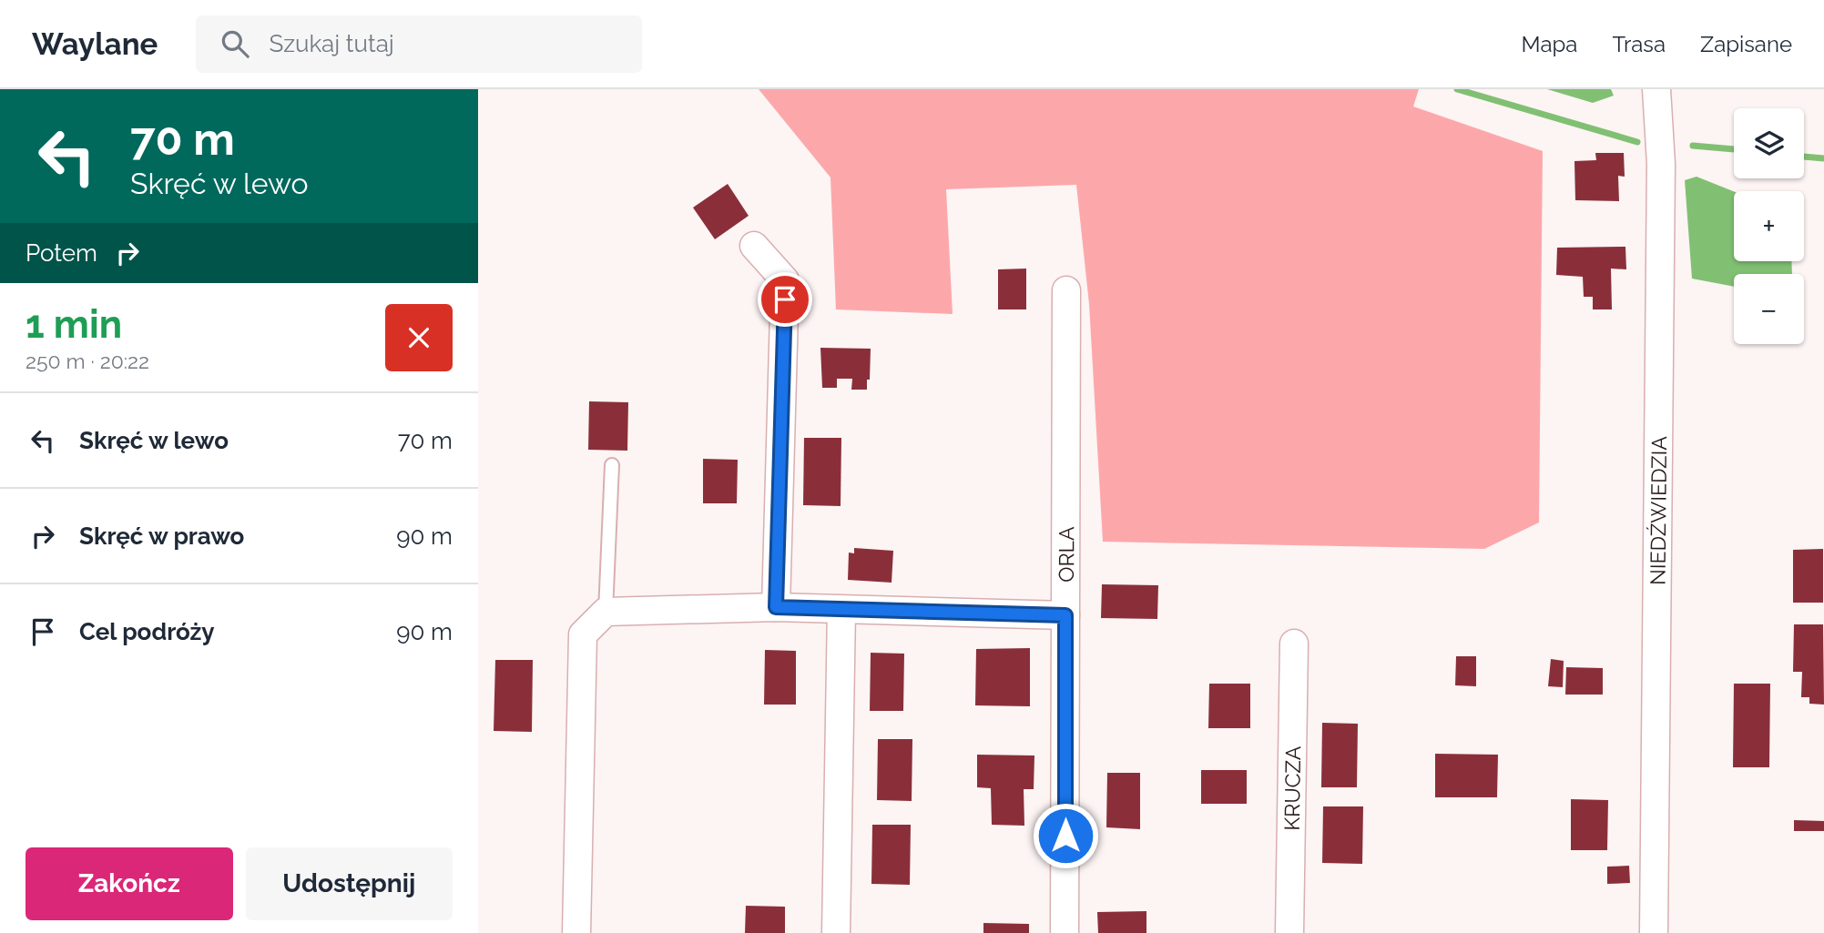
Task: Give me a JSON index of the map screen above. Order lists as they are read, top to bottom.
{
  "streets": {
    "street": ["NIEDŹWIEDZIA", "ORLA", "KRUCZA"]
  },
  "page": {
    "header": "Waylane",
    "search": "Szukaj tutaj",
    "nav": ["Mapa", "Trasa", "Zapisane"],
    "turn": ["70 m", "Skręć w lewo"],
    "map_buttons": ["+", "−"],
    "then": "Potem",
    "heading": ["1 min", "250 m · 20:22"],
    "list": [
      {
        "name": "Skręć w lewo",
        "value": "70 m"
      },
      {
        "name": "Skręć w prawo",
        "value": "90 m"
      },
      {
        "name": "Cel podróży",
        "value": "90 m"
      }
    ],
    "buttons": ["Zakończ", "Udostępnij"]
  }
}
